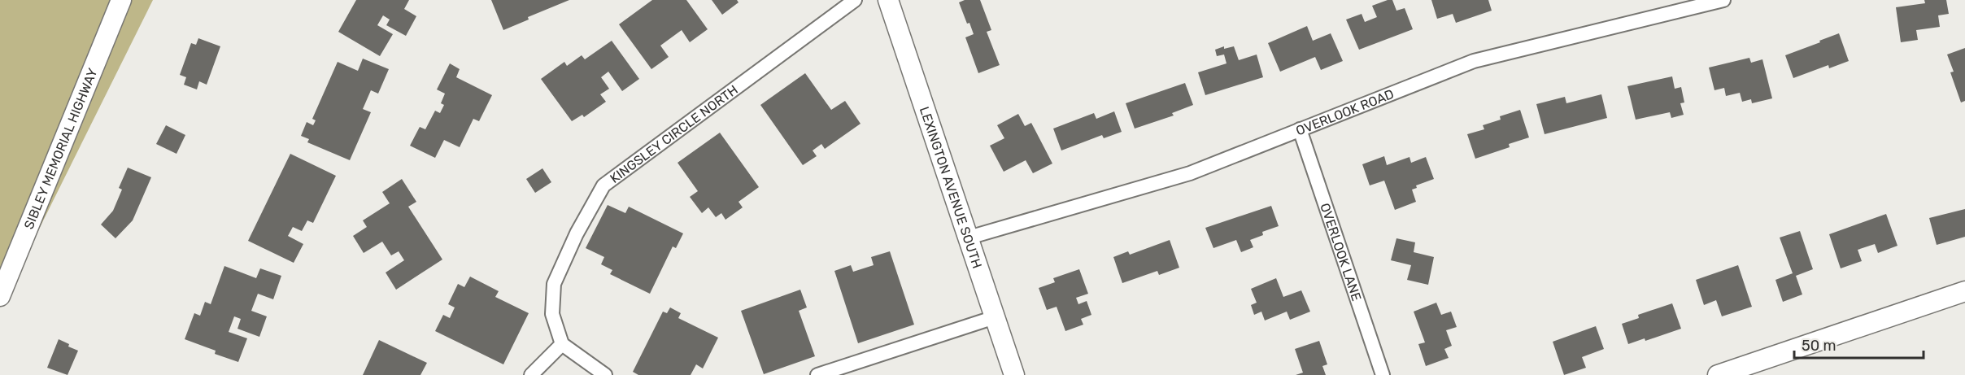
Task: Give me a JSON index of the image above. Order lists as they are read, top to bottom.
{
  "streets": {
    "street": [
      "OVERLOOK ROAD",
      "KINGSLEY CIRCLE NORTH",
      "SIBLEY MEMORIAL HIGHWAY",
      "LEXINGTON AVENUE SOUTH",
      "OVERLOOK LANE"
    ]
  },
  "crossings": [
    ["OVERLOOK ROAD", "LEXINGTON AVENUE SOUTH"],
    ["OVERLOOK ROAD", "OVERLOOK LANE"]
  ],
  "scale_bar": "50 m"
}
